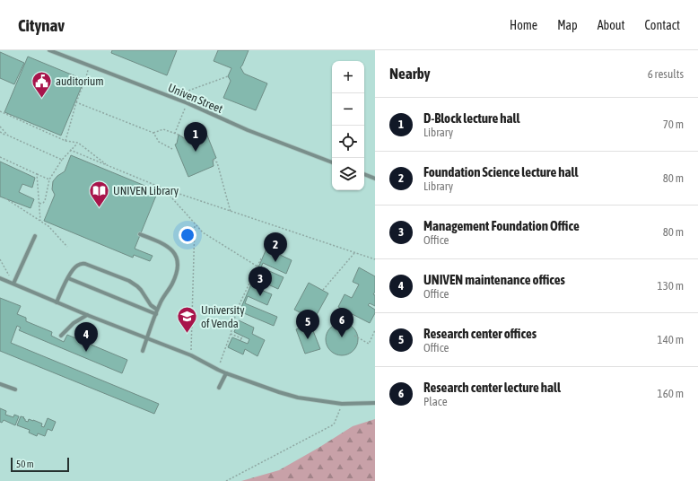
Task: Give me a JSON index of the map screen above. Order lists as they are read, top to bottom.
{
  "streets": {
    "lane": ["Univen Street"]
  },
  "places": {
    "public building": ["auditorium"],
    "library": ["UNIVEN Library"],
    "school or university": ["University of Venda"]
  },
  "scale_bar": "50 m",
  "page": {
    "header": "Citynav",
    "nav": [
      "Home",
      "Map",
      "About",
      "Contact"
    ],
    "heading": ["Nearby", "6 results"],
    "map_buttons": ["+", "−"],
    "list": [
      {
        "mark": "1",
        "name": "D-Block lecture hall",
        "note": "Library",
        "value": "70 m"
      },
      {
        "mark": "2",
        "name": "Foundation Science lecture hall",
        "note": "Library",
        "value": "80 m"
      },
      {
        "mark": "3",
        "name": "Management Foundation Office",
        "note": "Office",
        "value": "80 m"
      },
      {
        "mark": "4",
        "name": "UNIVEN maintenance offices",
        "note": "Office",
        "value": "130 m"
      },
      {
        "mark": "5",
        "name": "Research center offices",
        "note": "Office",
        "value": "140 m"
      },
      {
        "mark": "6",
        "name": "Research center lecture hall",
        "note": "Place",
        "value": "160 m"
      }
    ],
    "pins": [
      "1",
      "2",
      "3",
      "6",
      "5",
      "4"
    ],
    "scale": "50 m"
  }
}
